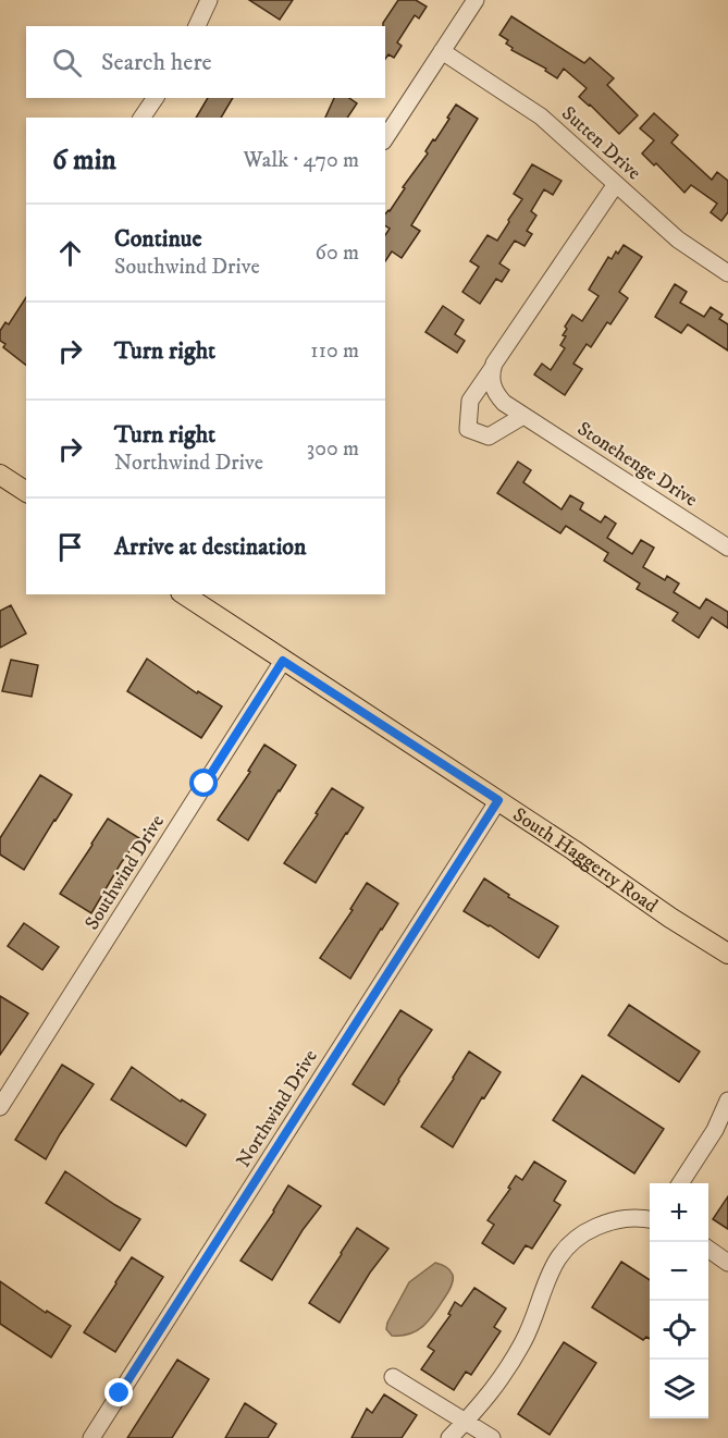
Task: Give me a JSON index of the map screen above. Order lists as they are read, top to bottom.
{
  "streets": {
    "main road": ["South Haggerty Road"],
    "street": [
      "Sutten Drive",
      "Stonehenge Drive",
      "Southwind Drive",
      "Northwind Drive"
    ]
  },
  "crossings": [
    ["South Haggerty Road", "Southwind Drive"],
    ["South Haggerty Road", "Northwind Drive"]
  ],
  "page": {
    "search": "Search here",
    "heading": ["6 min", "Walk · 470 m"],
    "list": [
      ["Continue", "Southwind Drive", "60 m"],
      ["Turn right", "110 m"],
      ["Turn right", "Northwind Drive", "300 m"],
      "Arrive at destination"
    ],
    "map_buttons": ["+", "−"]
  }
}
